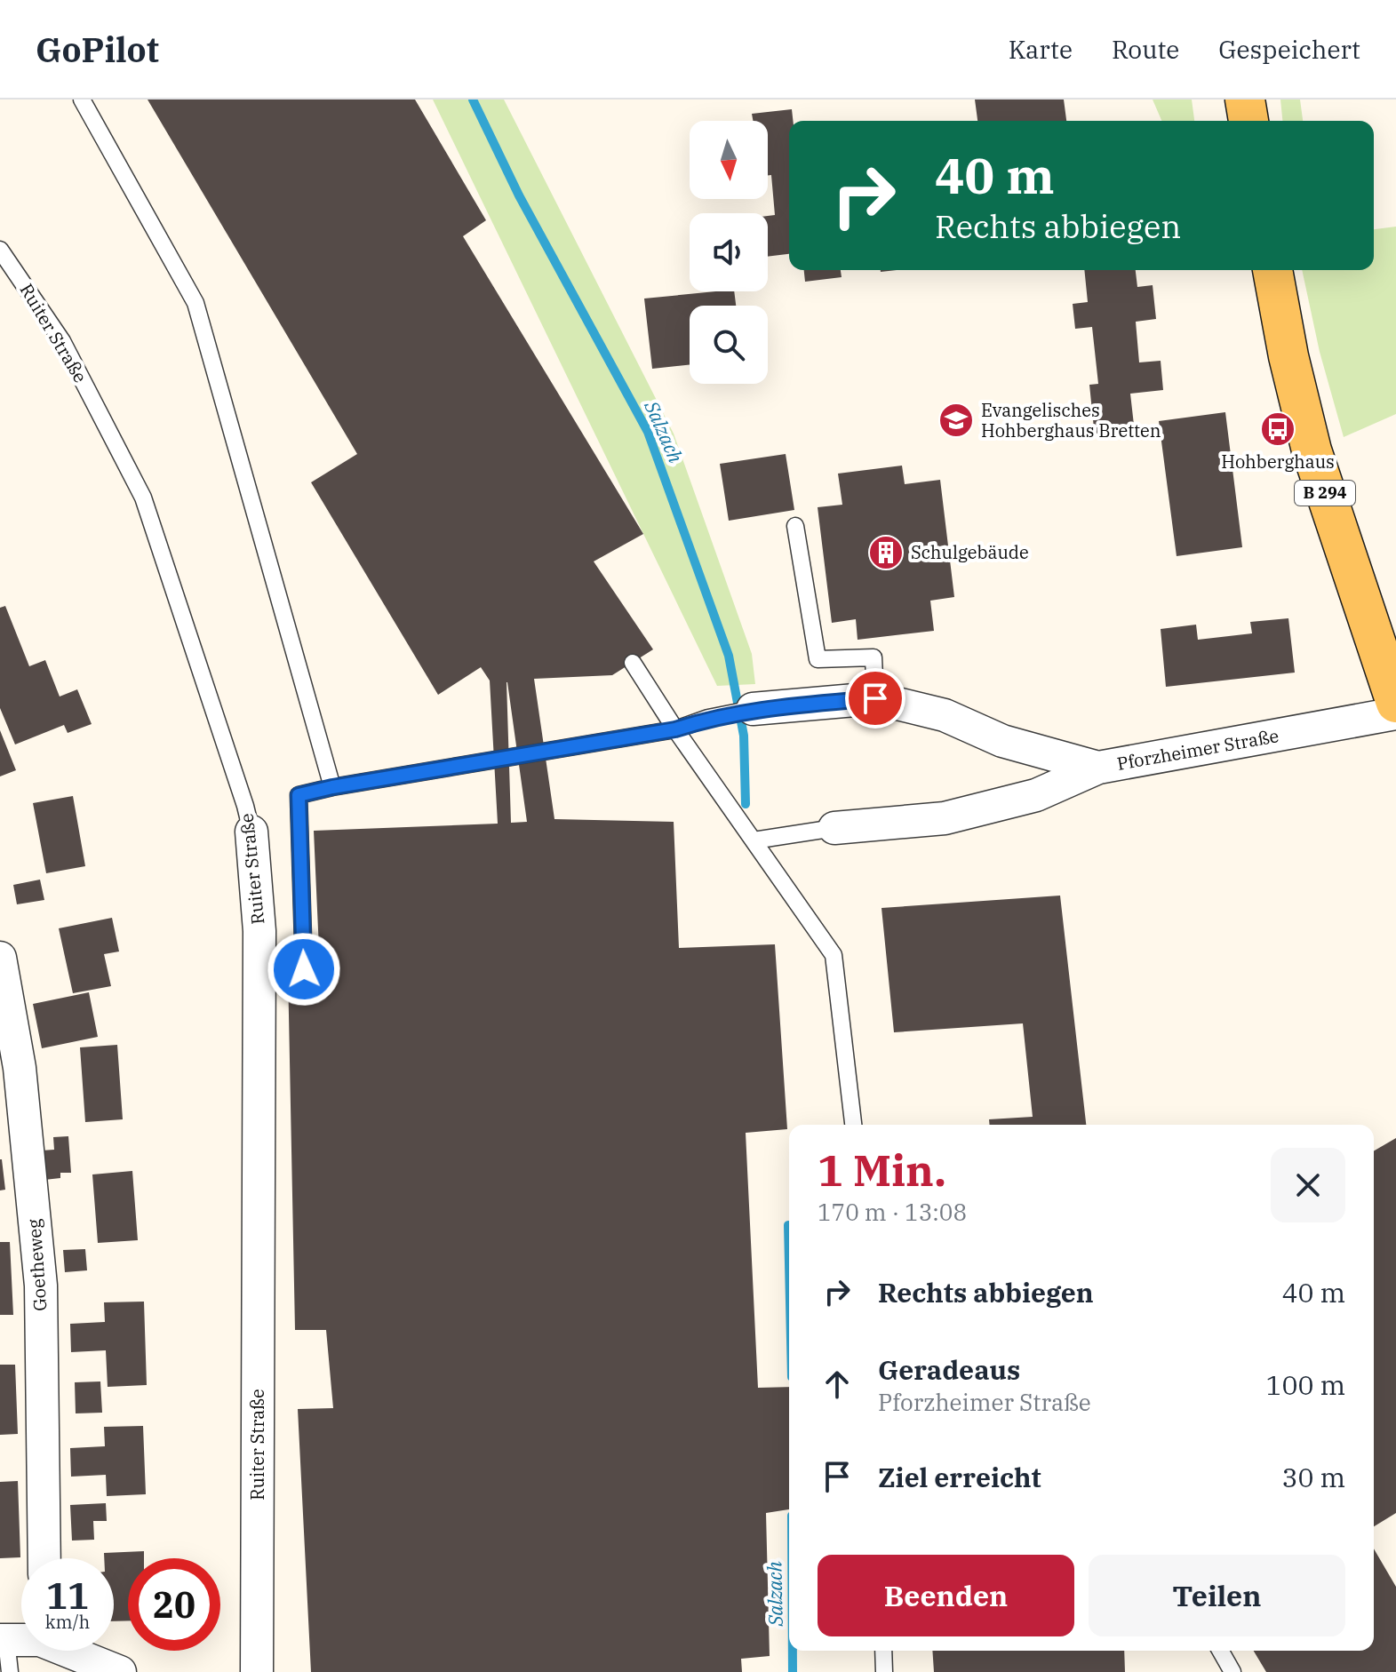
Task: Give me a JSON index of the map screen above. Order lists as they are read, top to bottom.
{
  "streets": {
    "main road": ["B 294"],
    "street": ["Ruiter Straße", "Pforzheimer Straße", "Goetheweg"]
  },
  "water": ["Salzach"],
  "places": {
    "school or university": ["Evangelisches Hohberghaus Bretten"],
    "bus stop": ["Hohberghaus"],
    "building": ["Schulgebäude"]
  },
  "north": "bottom",
  "page": {
    "header": "GoPilot",
    "nav": ["Karte", "Route", "Gespeichert"],
    "turn": ["40 m", "Rechts abbiegen"],
    "heading": ["1 Min.", "170 m · 13:08"],
    "list": [
      {
        "name": "Rechts abbiegen",
        "value": "40 m"
      },
      {
        "name": "Geradeaus",
        "note": "Pforzheimer Straße",
        "value": "100 m"
      },
      {
        "name": "Ziel erreicht",
        "value": "30 m"
      }
    ],
    "buttons": ["Beenden", "Teilen"],
    "speed": "11 km/h",
    "limit": "20"
  }
}
